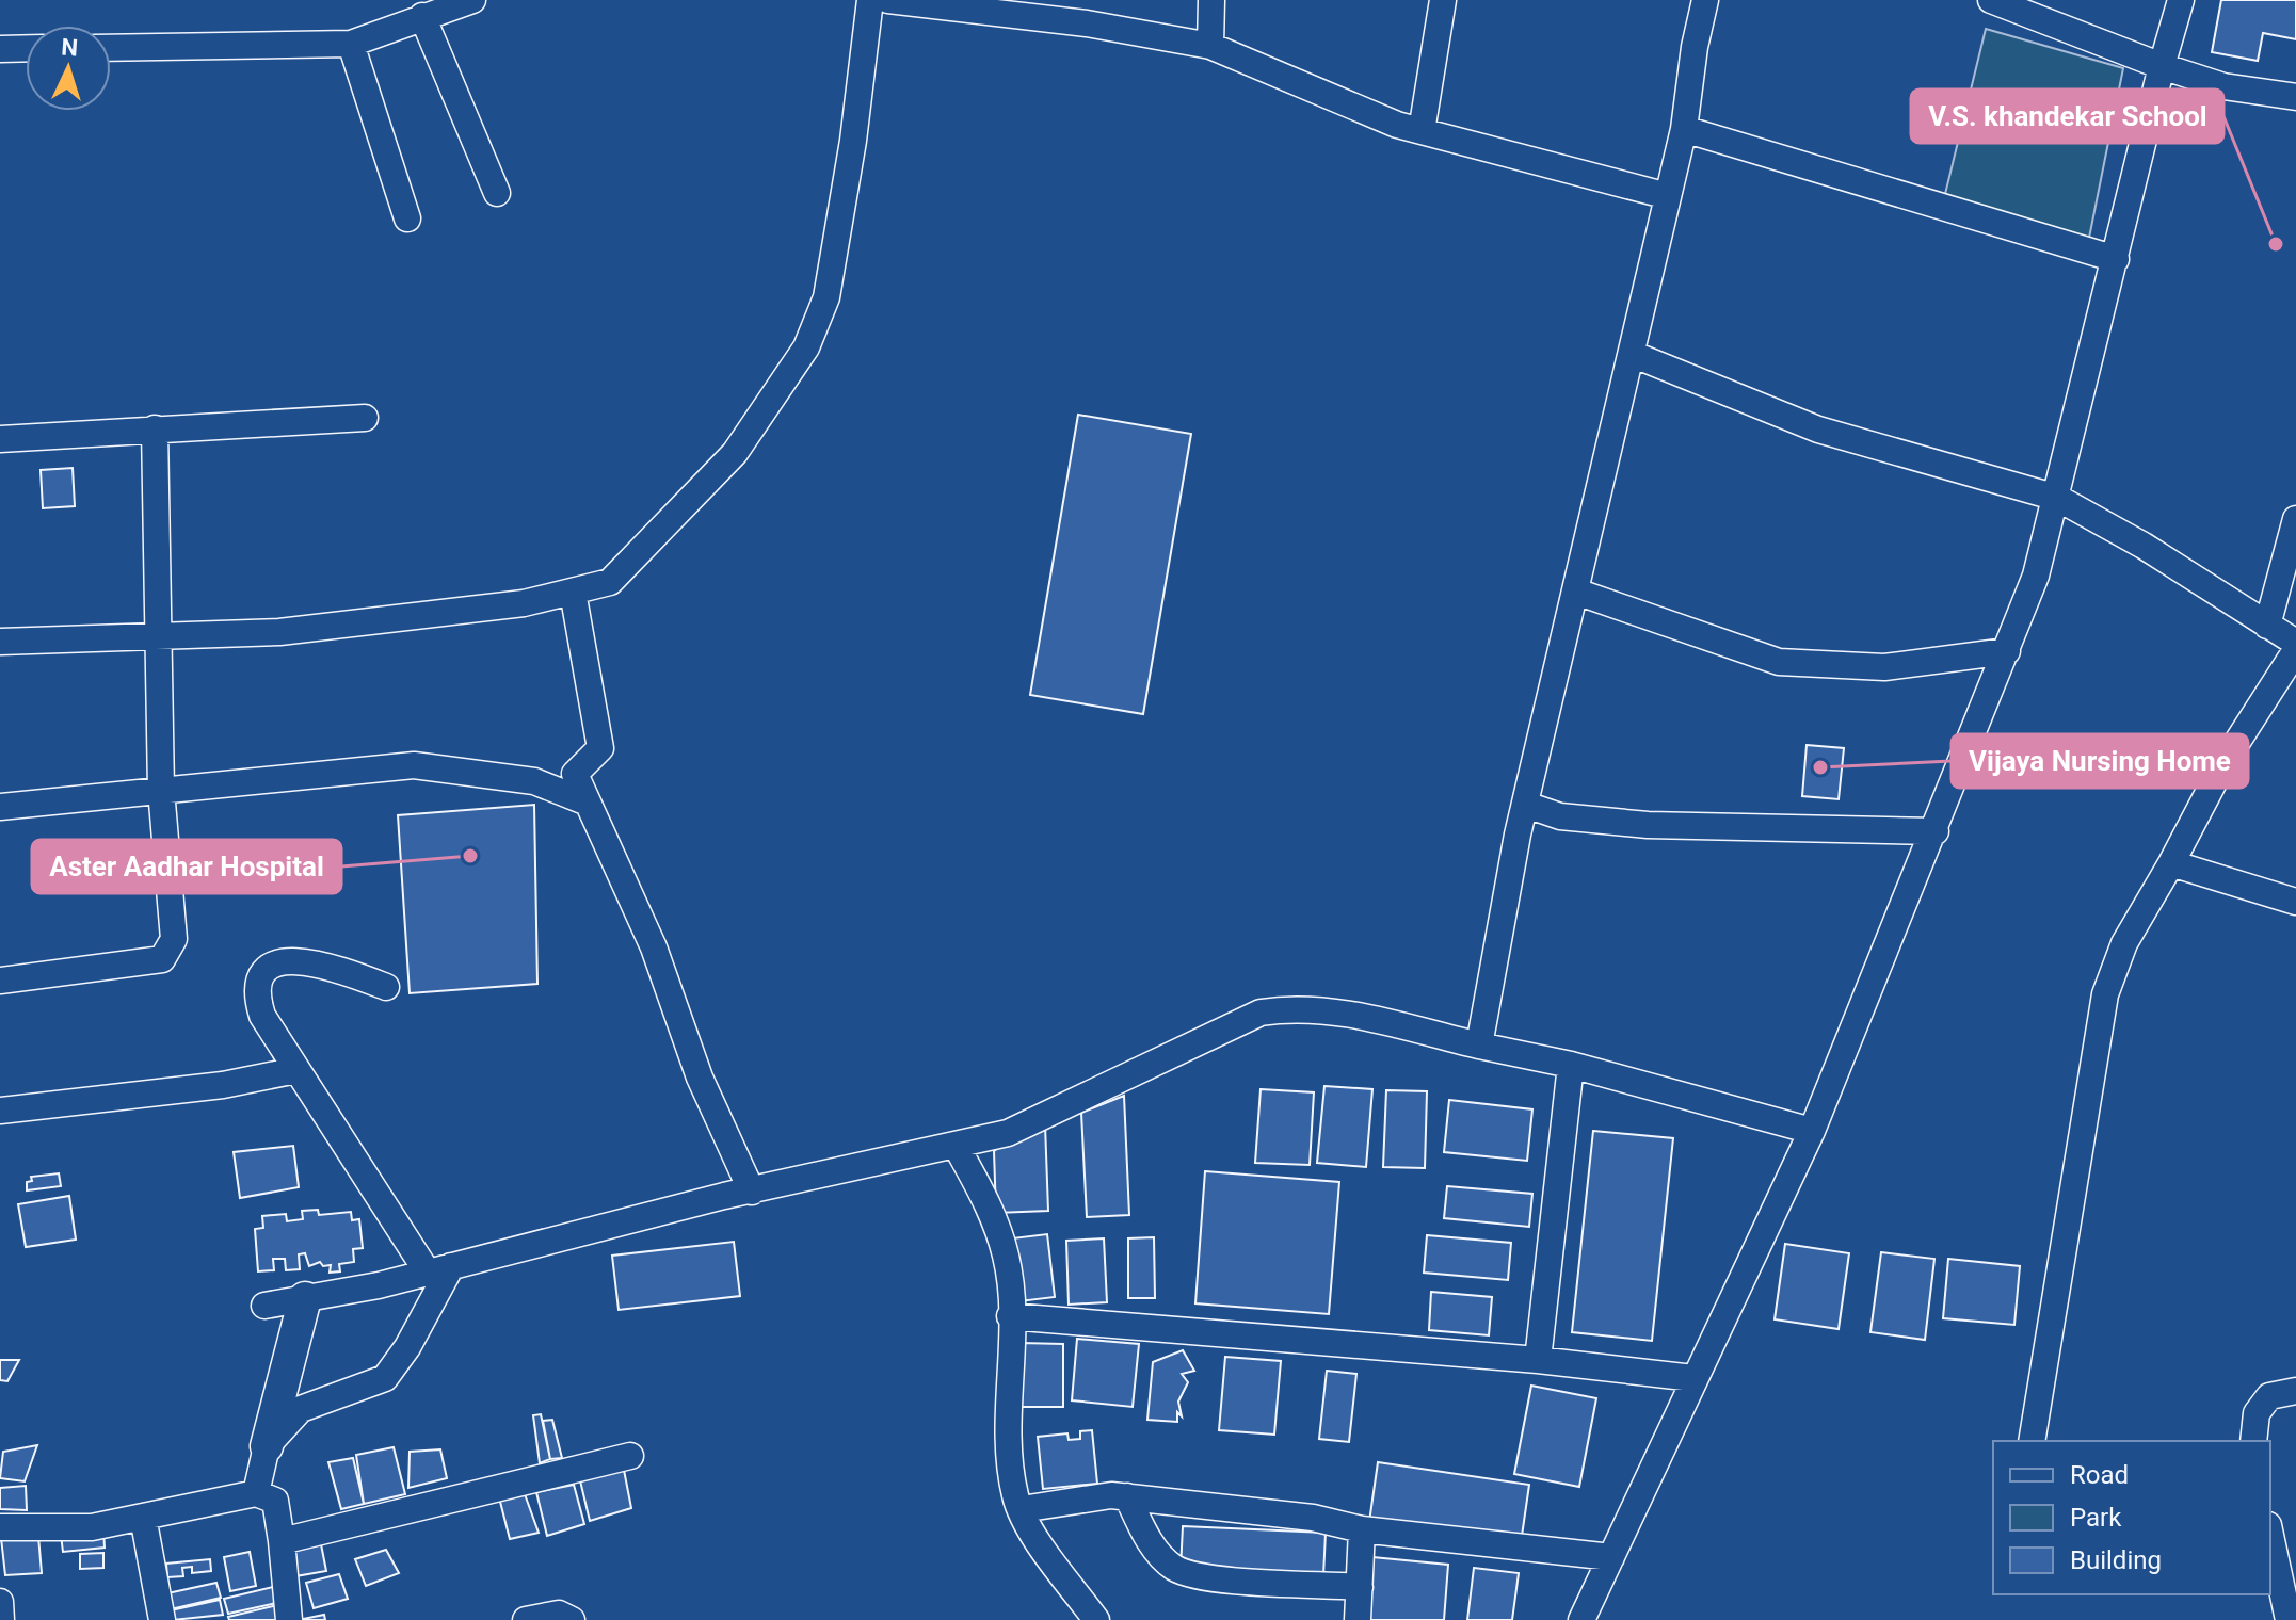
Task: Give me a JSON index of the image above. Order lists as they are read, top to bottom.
{
  "places": ["V.S. khandekar School", "Vijaya Nursing Home", "Aster Aadhar Hospital"],
  "legend": ["Road", "Park", "Building"],
  "north": "top"
}
